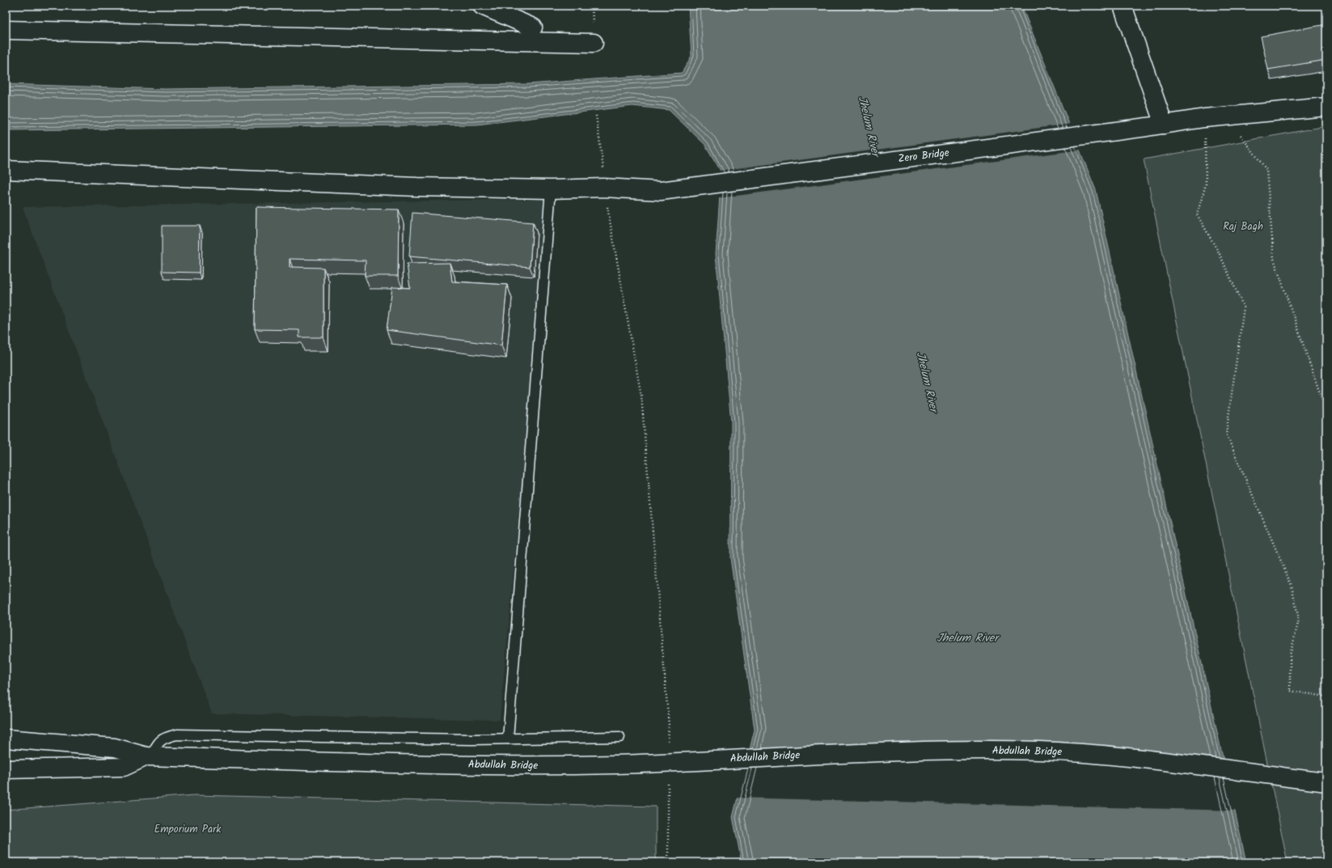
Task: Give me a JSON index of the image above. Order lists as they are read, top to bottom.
{
  "streets": {
    "street": ["Zero Bridge", "Abdullah Bridge"]
  },
  "water": ["Jhelum River"],
  "parks": ["Raj Bagh", "Emporium Park"]
}
